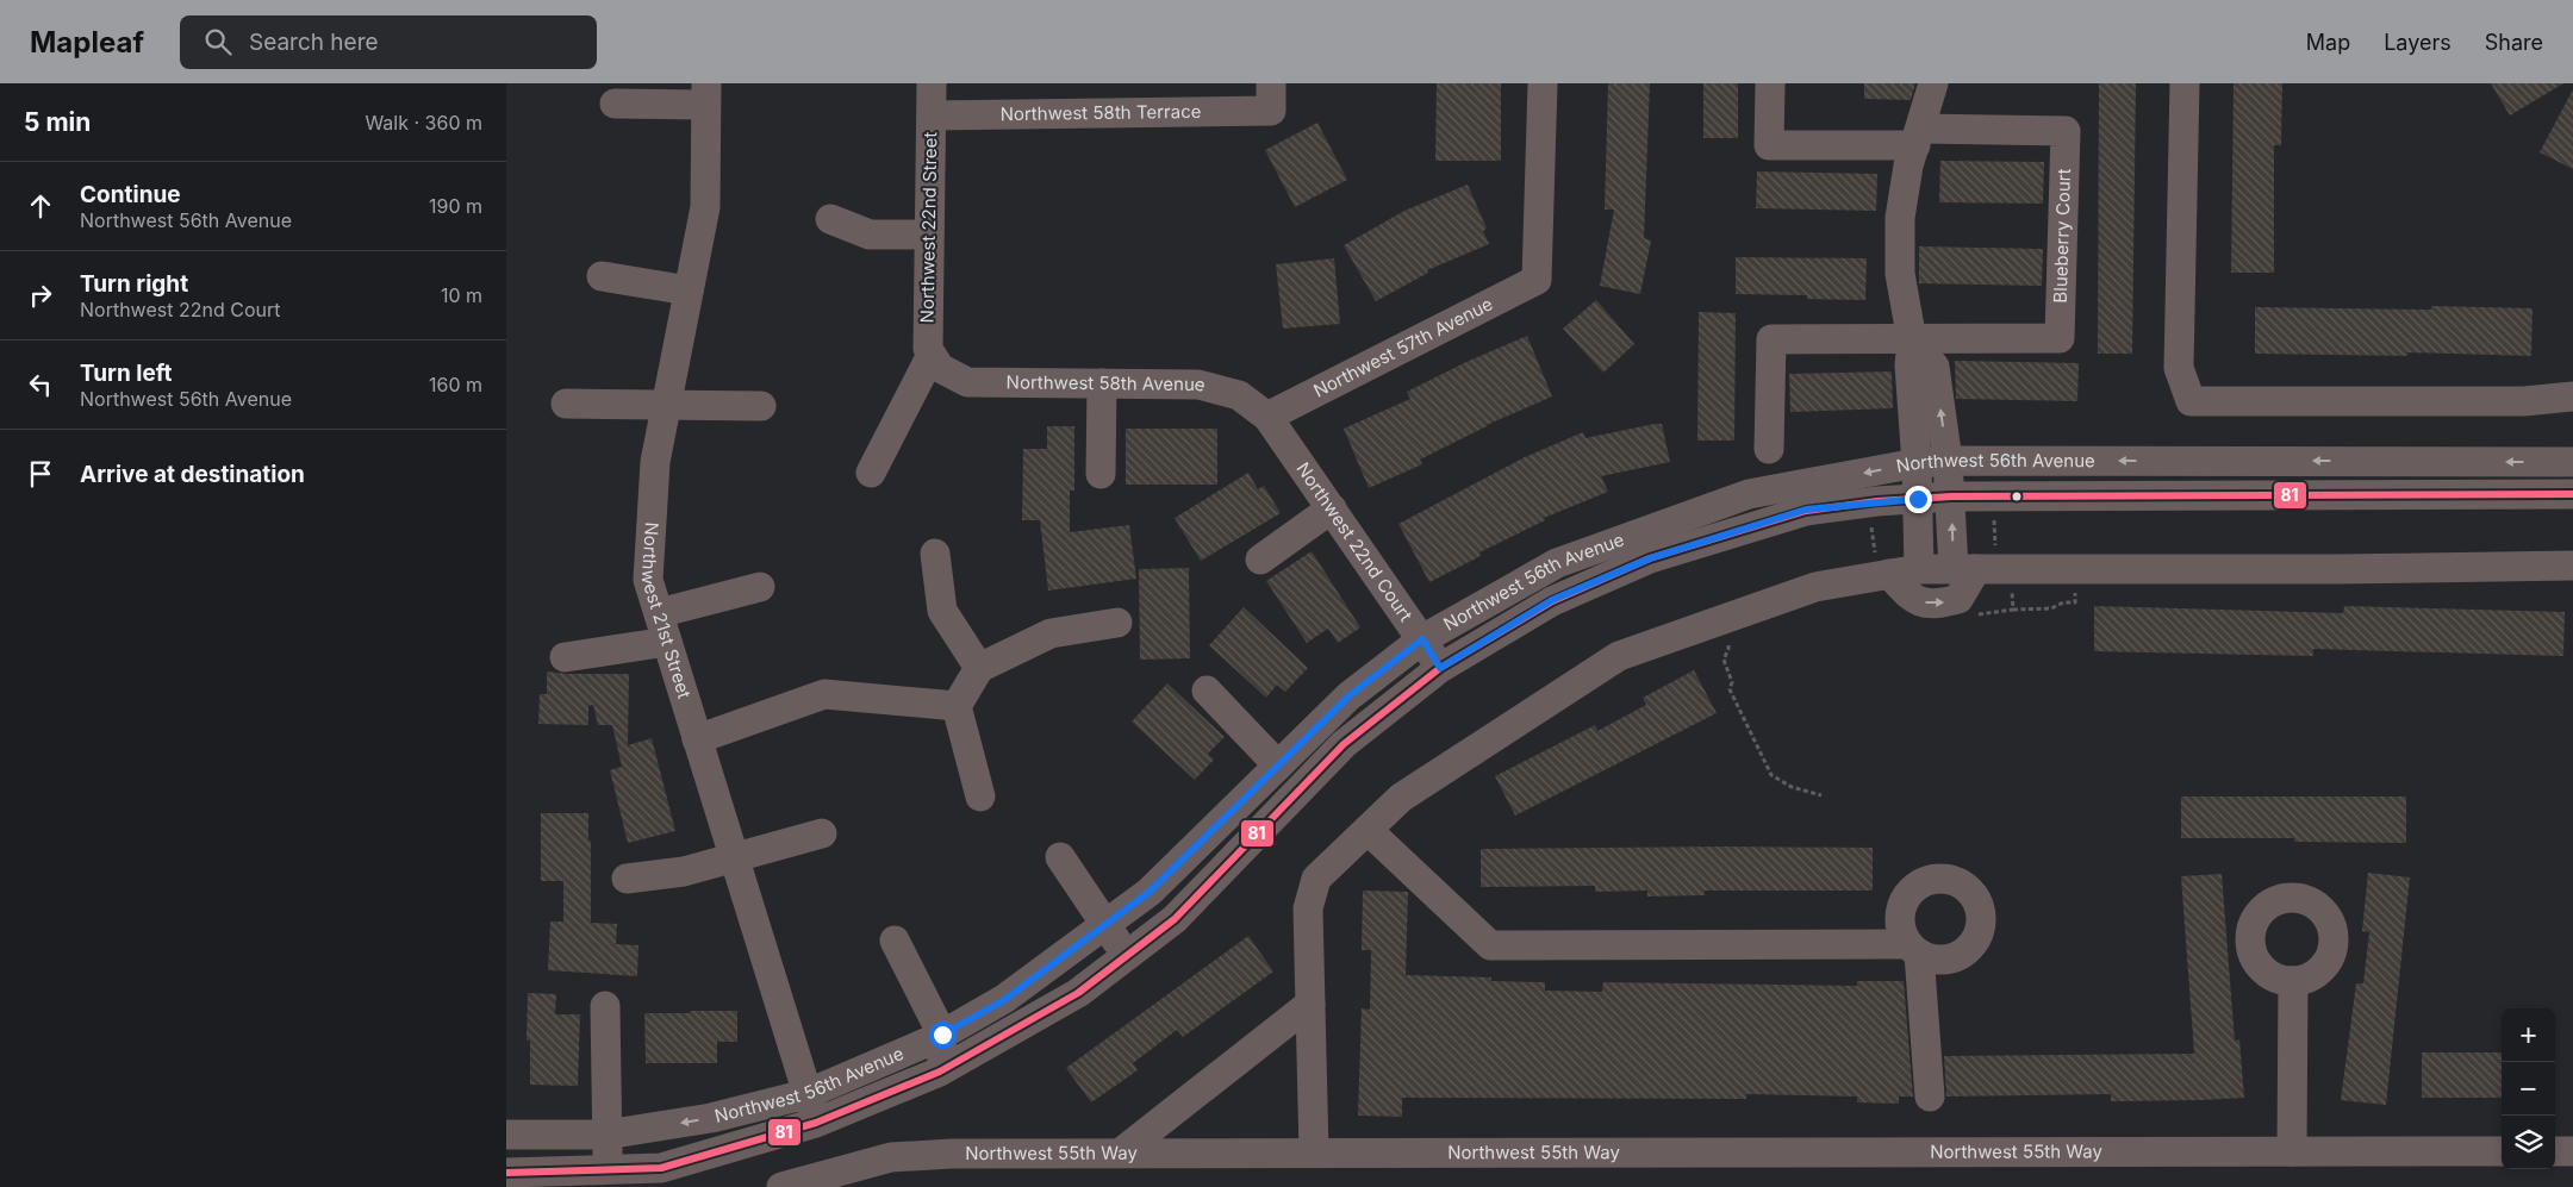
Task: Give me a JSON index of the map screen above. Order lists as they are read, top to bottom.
{
  "streets": {
    "street": [
      "Northwest 58th Terrace",
      "Northwest 22nd Street",
      "Blueberry Court",
      "Northwest 57th Avenue",
      "Northwest 58th Avenue",
      "Northwest 56th Avenue",
      "Northwest 22nd Court",
      "Northwest 21st Street",
      "Northwest 55th Way"
    ]
  },
  "crossings": [
    ["Northwest 58th Terrace", "Northwest 22nd Street"],
    ["Northwest 22nd Street", "Northwest 58th Avenue"],
    ["Northwest 57th Avenue", "Northwest 58th Avenue"],
    ["Northwest 57th Avenue", "Northwest 22nd Court"],
    ["Northwest 58th Avenue", "Northwest 22nd Court"],
    ["Northwest 56th Avenue", "Northwest 22nd Court"],
    ["Northwest 56th Avenue", "Northwest 21st Street"]
  ],
  "lines": ["transit line 81"],
  "page": {
    "header": "Mapleaf",
    "search": "Search here",
    "nav": ["Map", "Layers", "Share"],
    "heading": ["5 min", "Walk · 360 m"],
    "list": [
      ["Continue", "Northwest 56th Avenue", "190 m"],
      ["Turn right", "Northwest 22nd Court", "10 m"],
      ["Turn left", "Northwest 56th Avenue", "160 m"],
      "Arrive at destination"
    ],
    "map_buttons": ["+", "−"]
  }
}
